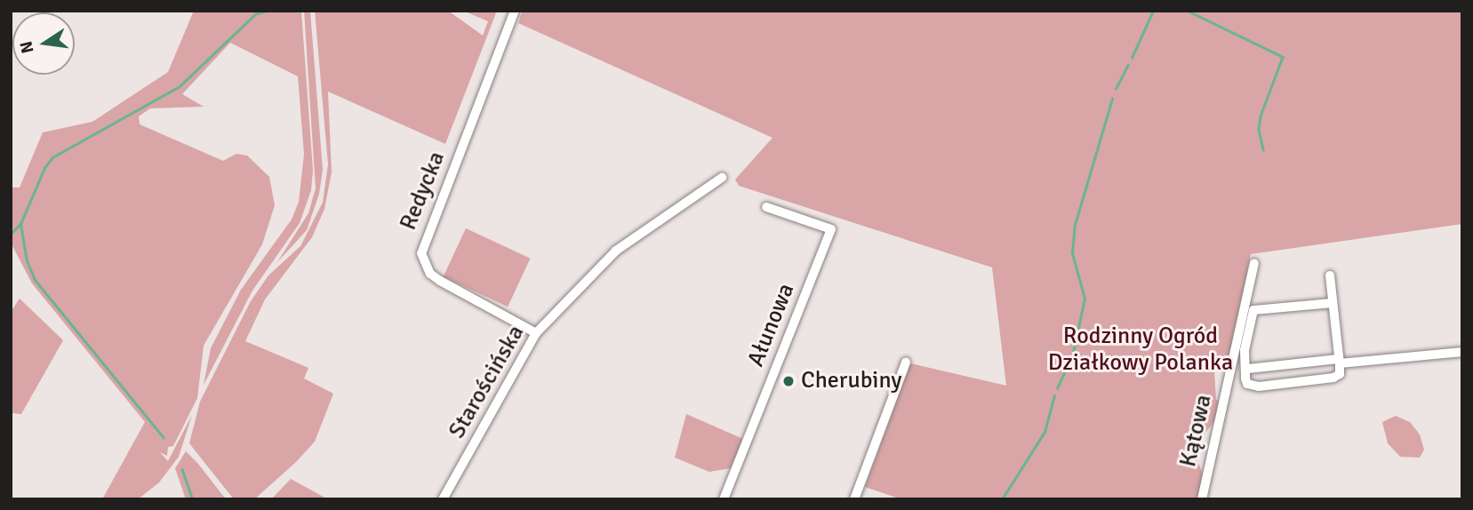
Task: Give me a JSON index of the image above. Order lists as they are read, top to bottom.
{
  "streets": {
    "street": [
      "Redycka",
      "Ałunowa",
      "Starościńska",
      "Kątowa"
    ]
  },
  "crossings": [
    ["Redycka", "Starościńska"]
  ],
  "parks": ["Rodzinny Ogród Działkowy Polanka"],
  "places": ["Cherubiny"],
  "north": "left"
}
